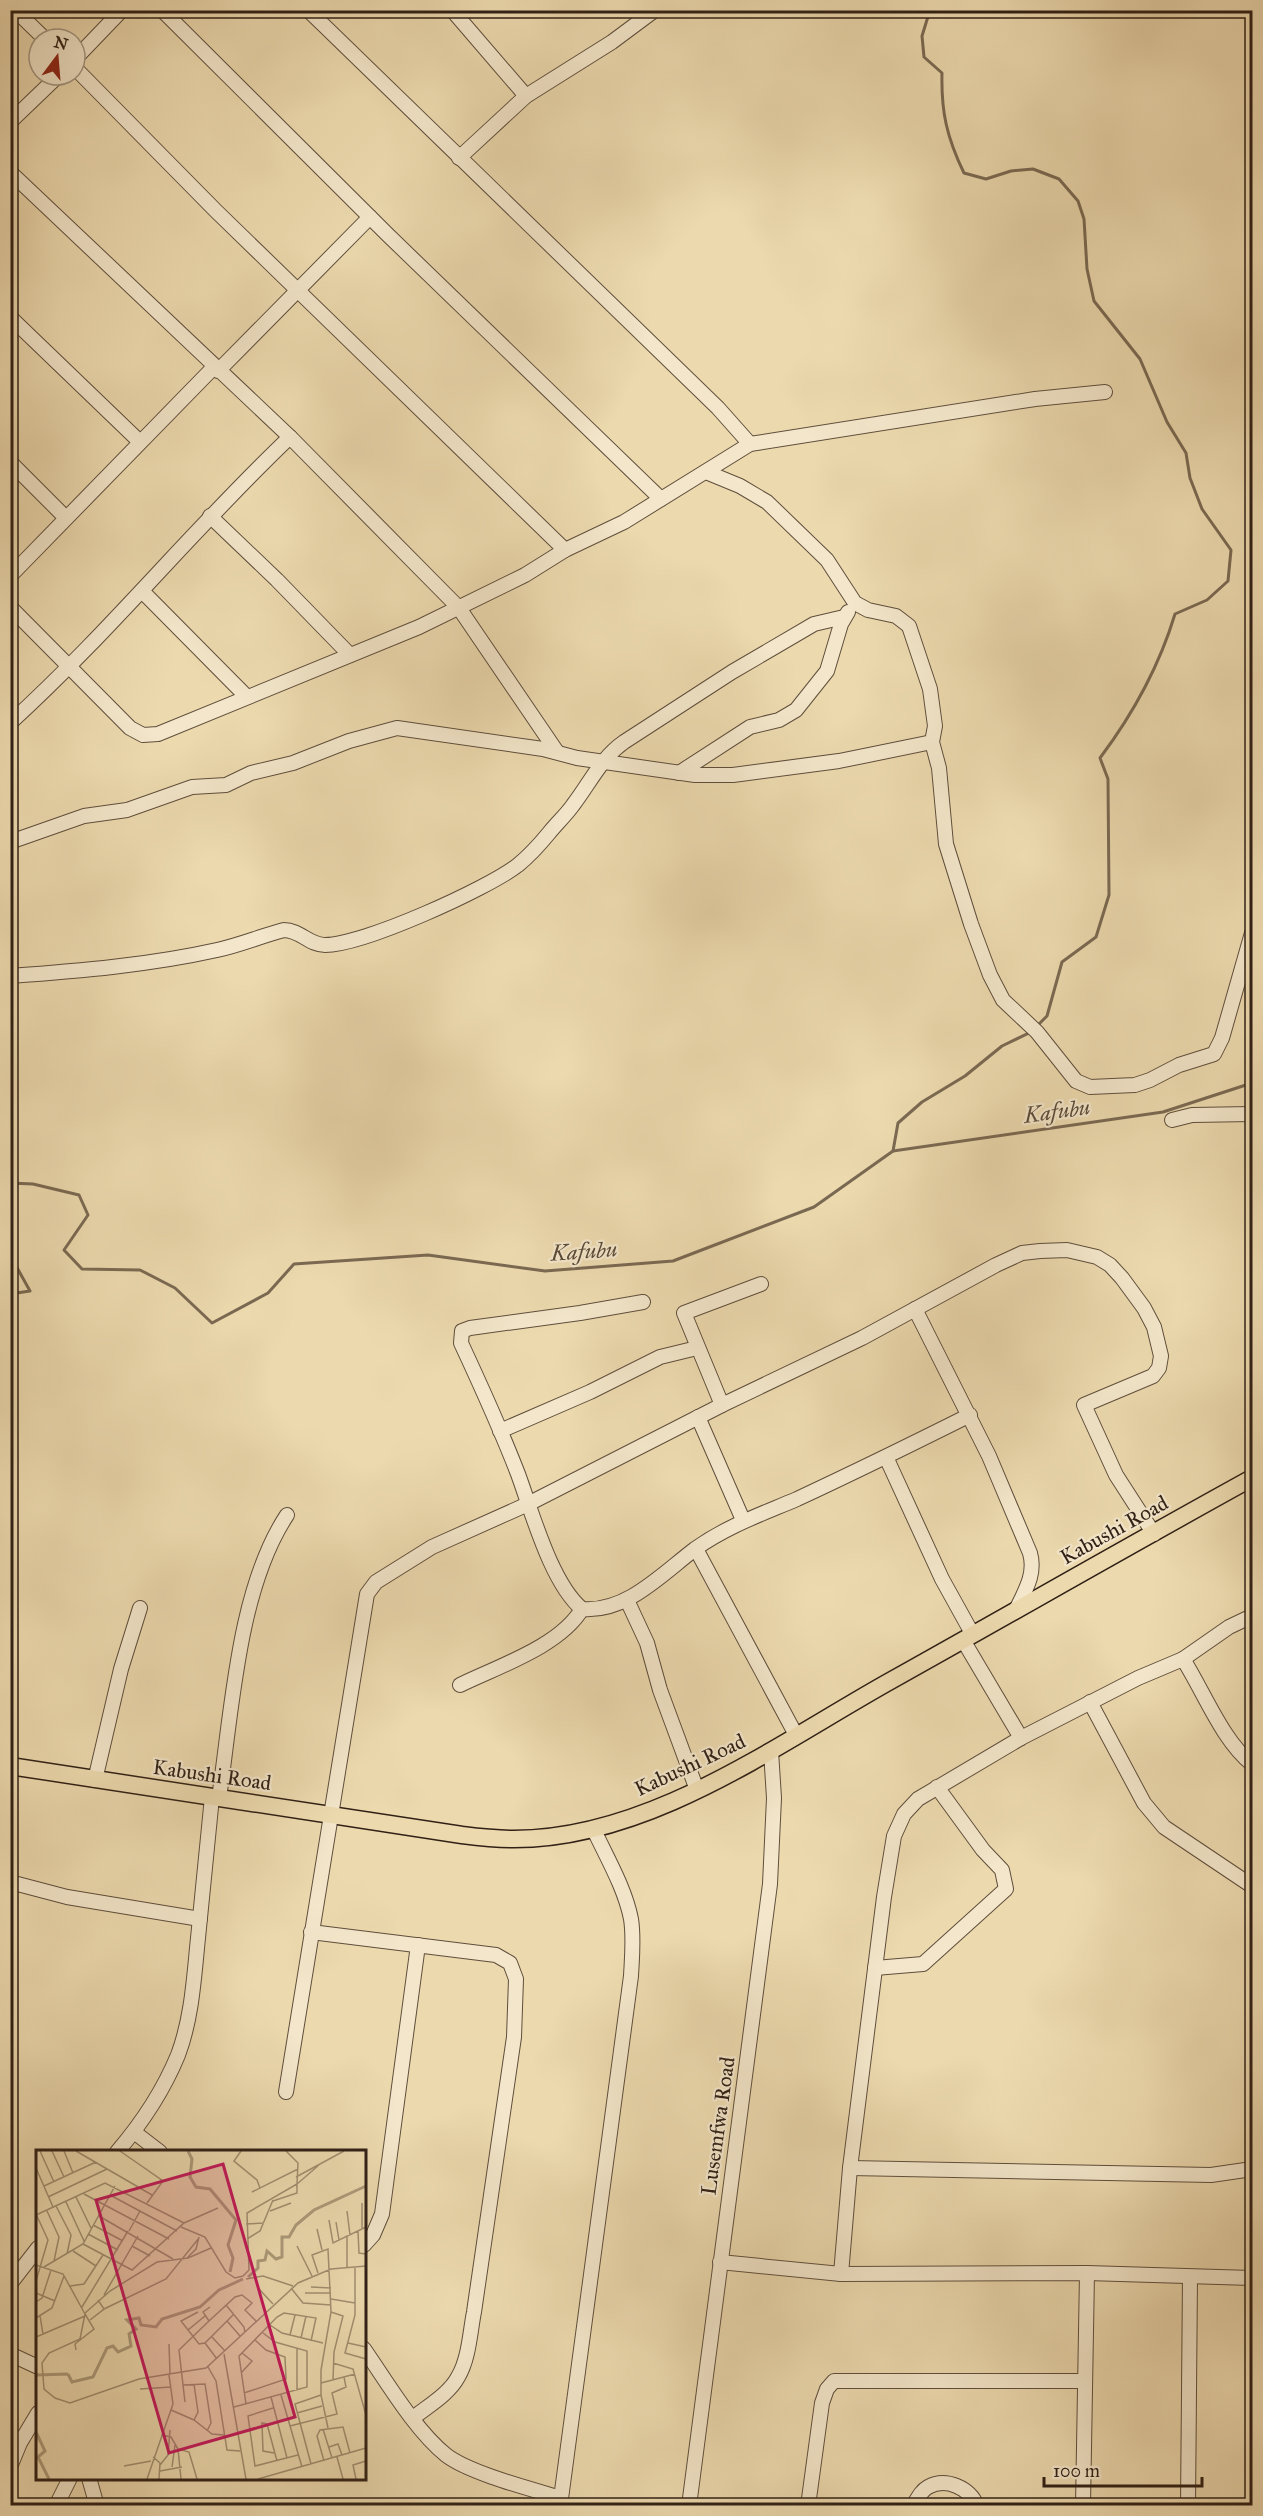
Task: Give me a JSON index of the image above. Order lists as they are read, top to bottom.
{
  "streets": {
    "main road": ["Kabushi Road"],
    "street": ["Lusemfwa Road"]
  },
  "crossings": [
    ["Kabushi Road", "Lusemfwa Road"]
  ],
  "water": ["Kafubu"],
  "scale_bar": "100 m",
  "north": "top"
}
